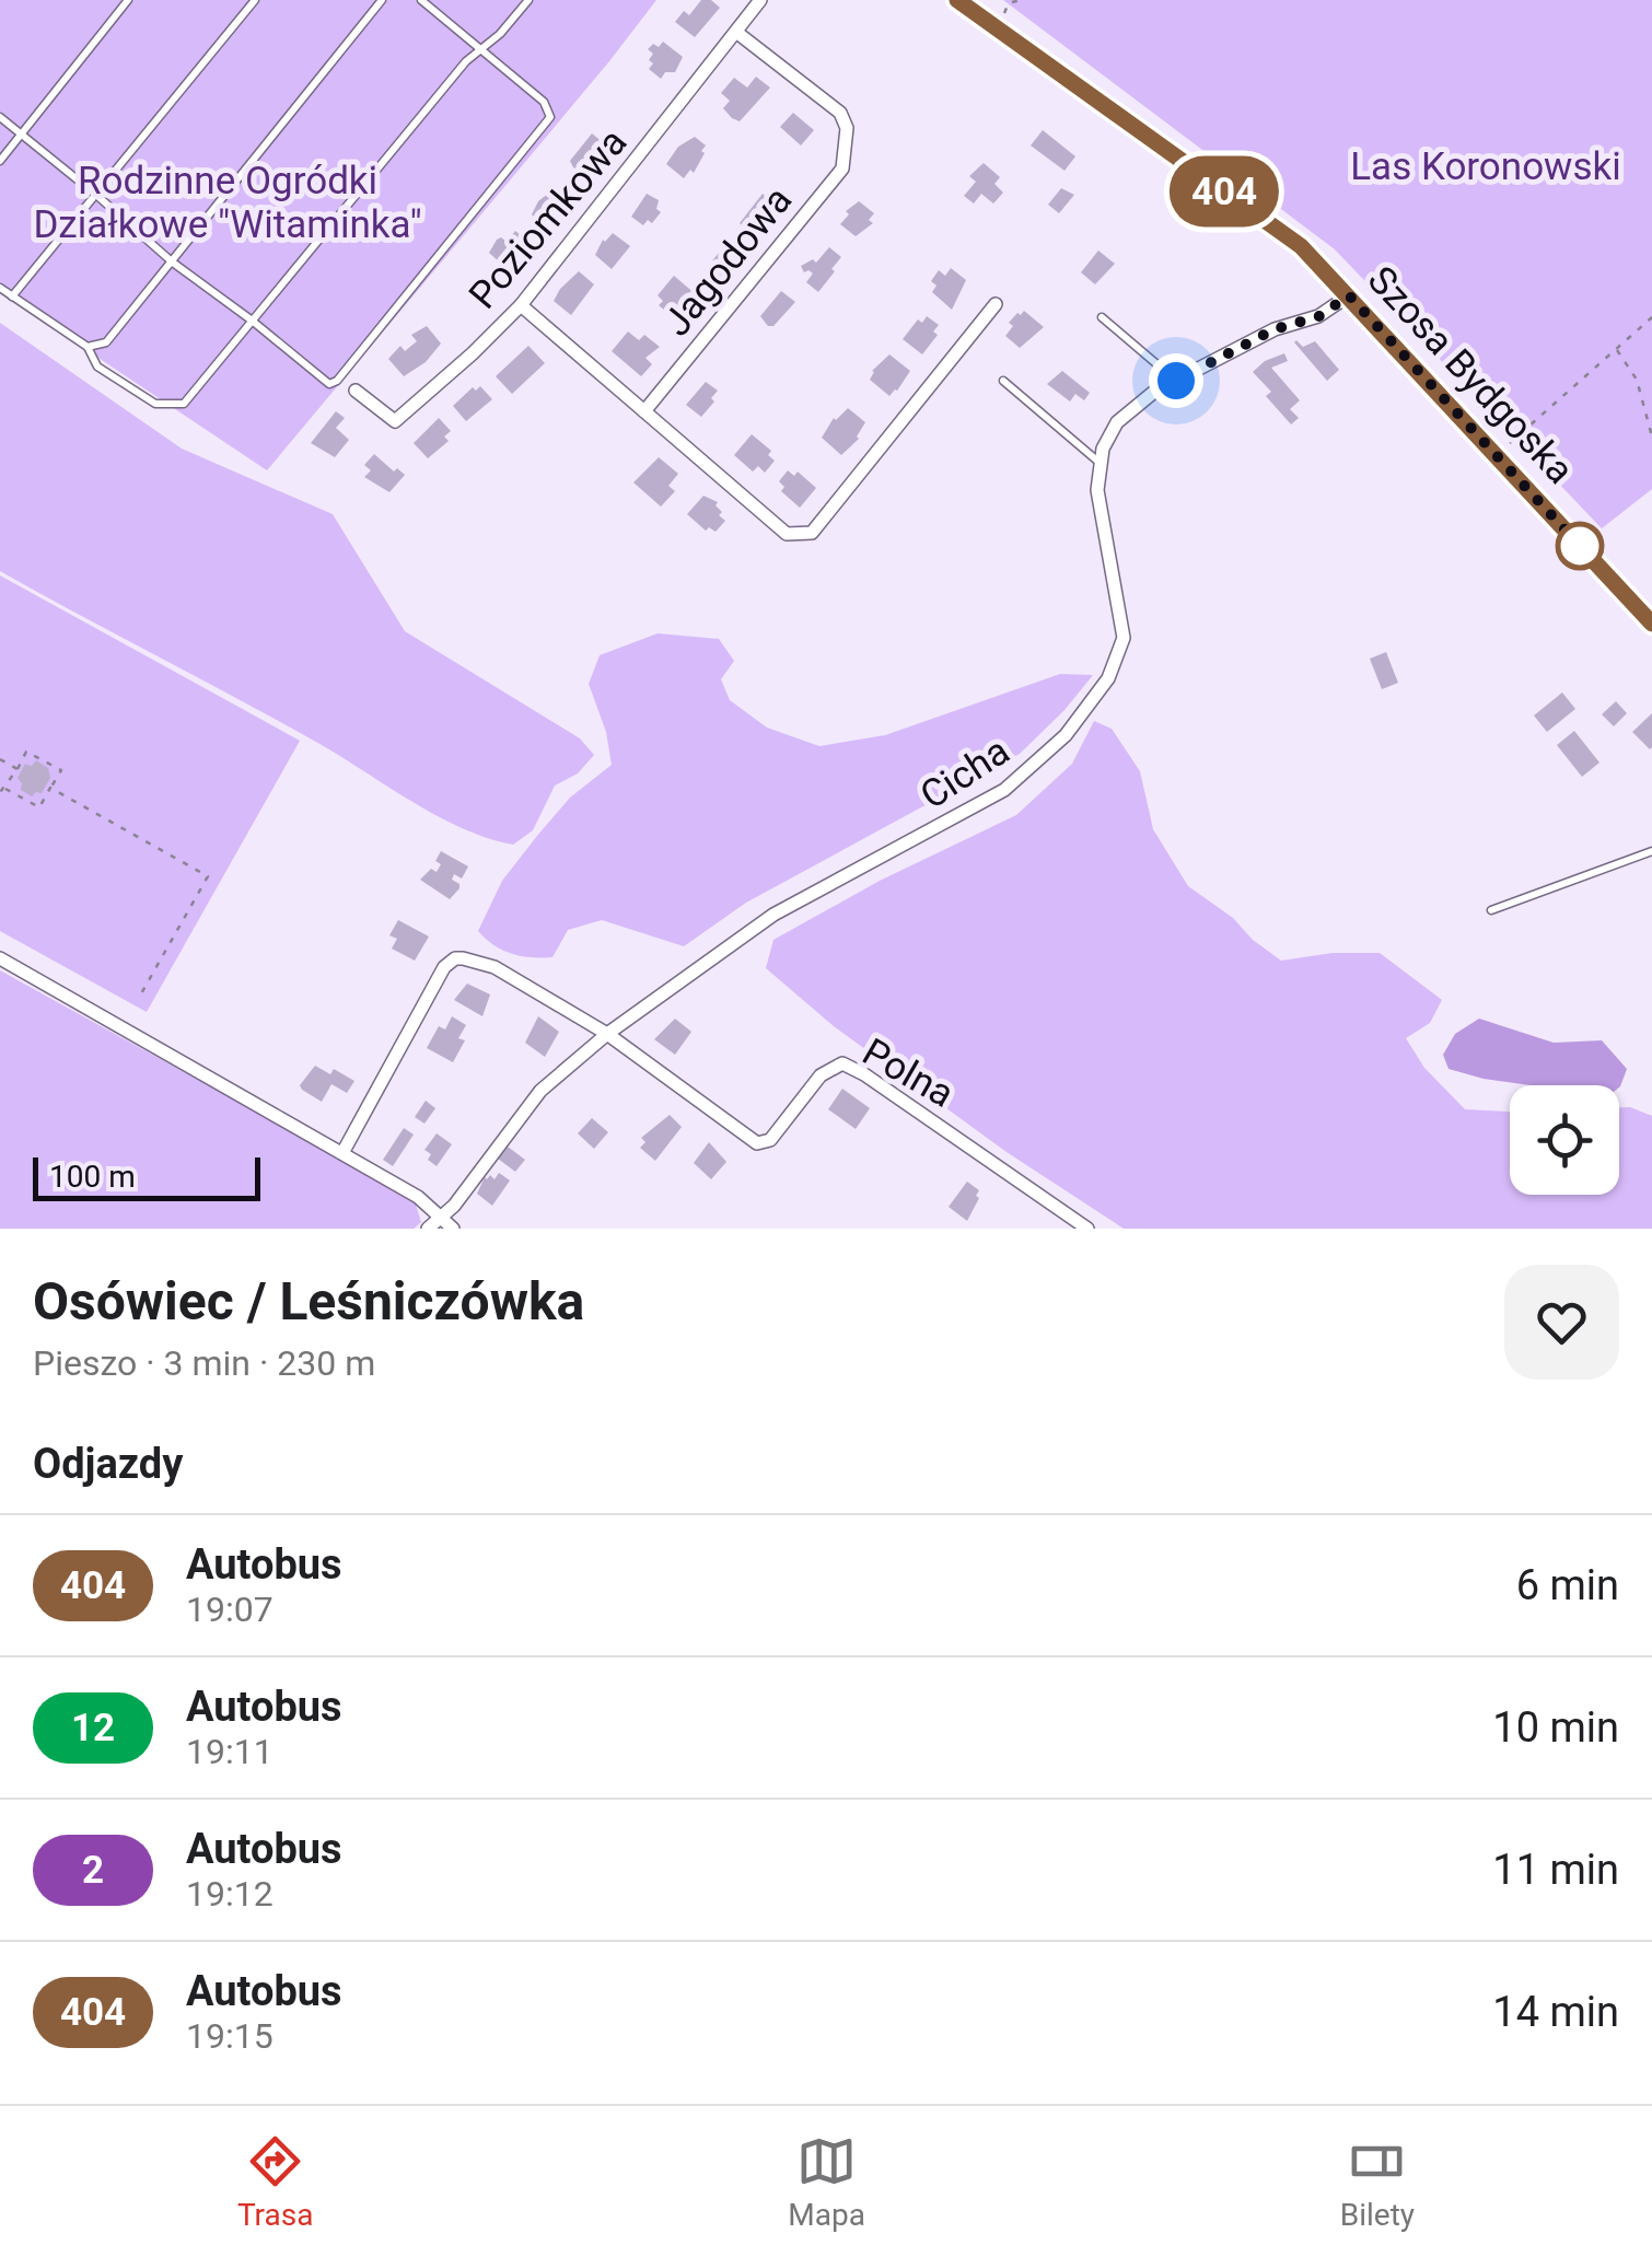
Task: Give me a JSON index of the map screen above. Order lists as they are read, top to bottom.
{
  "streets": {
    "main road": ["Szosa Bydgoska"],
    "street": [
      "Poziomkowa",
      "Jagodowa",
      "Cicha",
      "Polna"
    ]
  },
  "crossings": [
    ["Poziomkowa", "Jagodowa"],
    ["Szosa Bydgoska", "Cicha"],
    ["Cicha", "Polna"]
  ],
  "parks": ["Las Koronowski", "Rodzinne Ogródki Działkowe \"Witaminka\""],
  "lines": ["bus line 404"],
  "scale_bar": "100 m",
  "page": {
    "on_map": "404",
    "scale": "100 m",
    "heading": [
      ["Osówiec / Leśniczówka", "Pieszo · 3 min · 230 m"],
      "Odjazdy"
    ],
    "list": [
      {
        "mark": "404",
        "name": "Autobus",
        "note": "19:07",
        "value": "6 min"
      },
      {
        "mark": "12",
        "name": "Autobus",
        "note": "19:11",
        "value": "10 min"
      },
      {
        "mark": "2",
        "name": "Autobus",
        "note": "19:12",
        "value": "11 min"
      },
      {
        "mark": "404",
        "name": "Autobus",
        "note": "19:15",
        "value": "14 min"
      }
    ],
    "tabs": ["Trasa", "Mapa", "Bilety"]
  }
}
